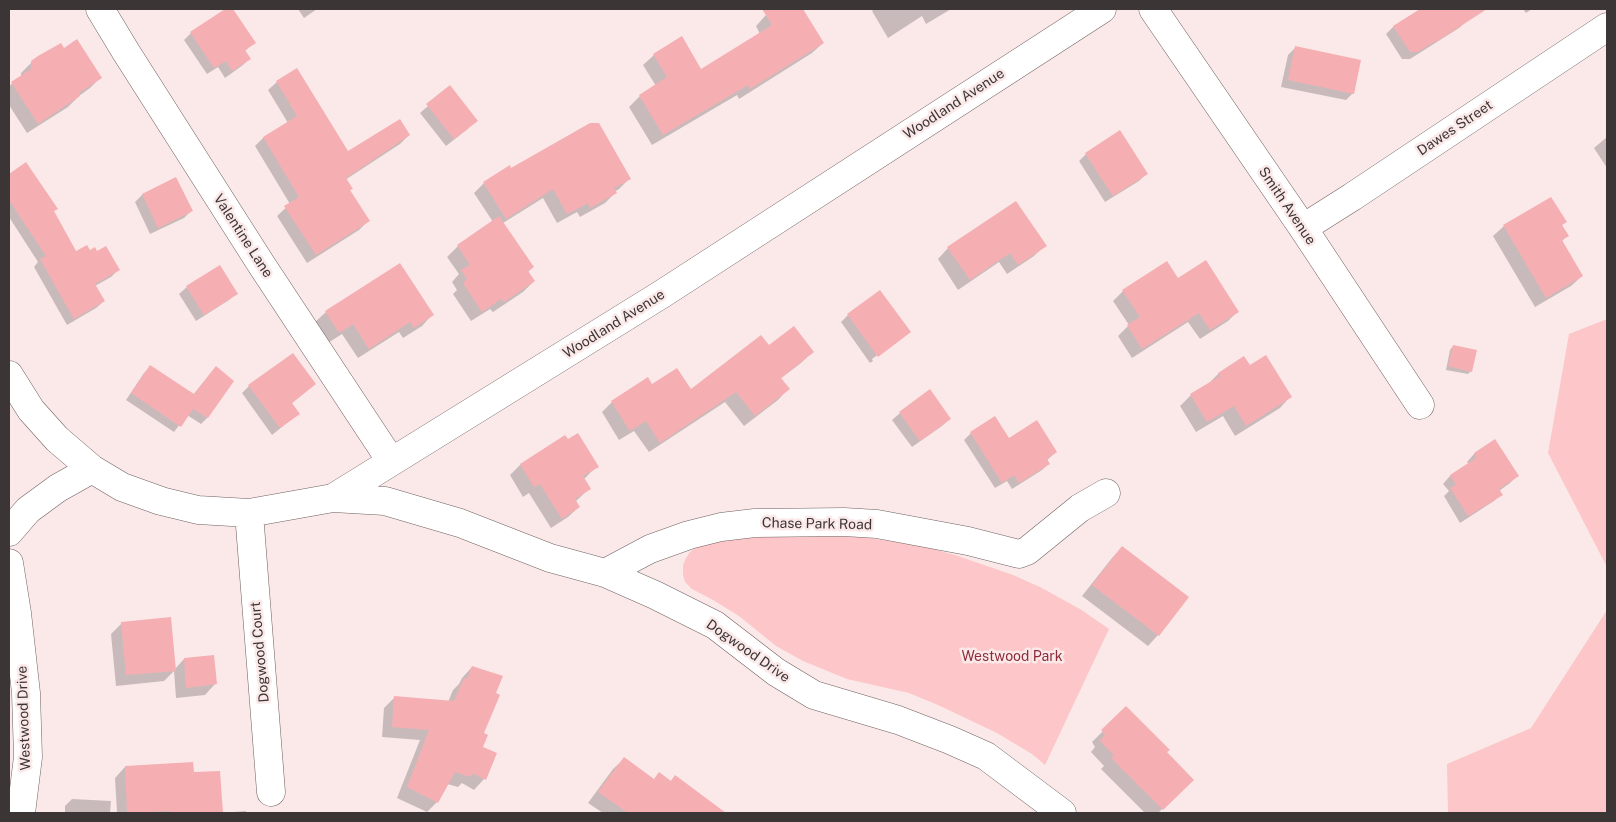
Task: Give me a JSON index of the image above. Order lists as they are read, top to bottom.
{
  "streets": {
    "street": [
      "Woodland Avenue",
      "Dawes Street",
      "Smith Avenue",
      "Valentine Lane",
      "Chase Park Road",
      "Dogwood Drive",
      "Dogwood Court",
      "Westwood Drive"
    ]
  },
  "crossings": [
    ["Woodland Avenue", "Valentine Lane"],
    ["Woodland Avenue", "Dogwood Drive"],
    ["Woodland Avenue", "Dogwood Court"],
    ["Dawes Street", "Smith Avenue"],
    ["Chase Park Road", "Dogwood Drive"]
  ],
  "parks": ["Westwood Park"]
}
